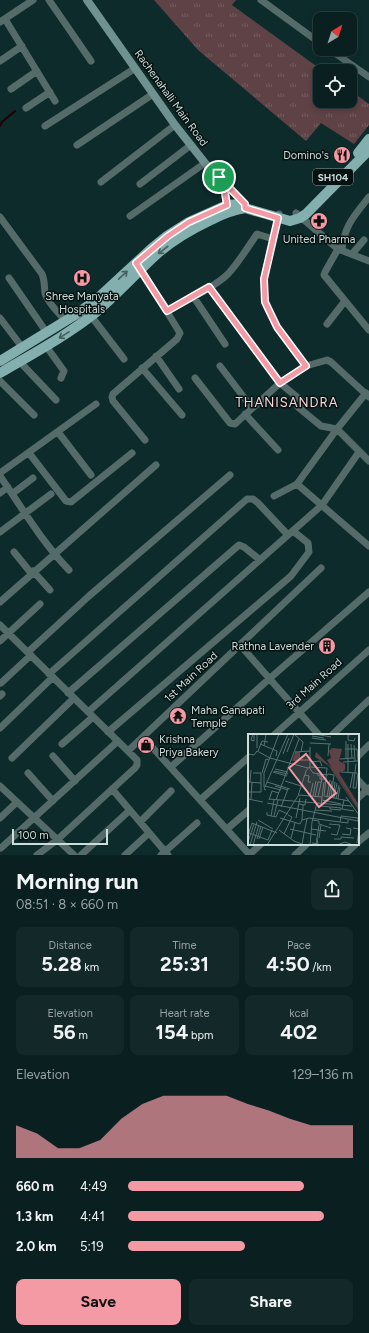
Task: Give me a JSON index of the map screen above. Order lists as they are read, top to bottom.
{
  "streets": {
    "main road": ["SH104"],
    "street": ["Rachenahalli Main Road", "1st Main Road", "3rd Main Road"]
  },
  "districts": ["THANISANDRA"],
  "places": {
    "restaurant": ["Domino's"],
    "pharmacy": ["United Pharma"],
    "hospital": ["Shree Manyata Hospitals"],
    "building": ["Rathna Lavender"],
    "temple": ["Maha Ganapati Temple"],
    "shop": ["Krishna Priya Bakery"]
  },
  "scale_bar": "100 m",
  "north": "top right",
  "page": {
    "scale": "100 m",
    "heading": ["Morning run", "08:51 · 8 × 660 m"],
    "stats": [
      ["Distance", "5.28 km"],
      ["Time", "25:31"],
      ["Pace", "4:50 /km"],
      ["Elevation", "56 m"],
      ["Heart rate", "154 bpm"],
      ["kcal", "402"]
    ],
    "chart": ["Elevation", "129–136 m"],
    "list": [
      {
        "name": "660 m",
        "note": "4:49"
      },
      {
        "name": "1.3 km",
        "note": "4:41"
      },
      {
        "name": "2.0 km",
        "note": "5:19"
      }
    ],
    "buttons": ["Save", "Share"]
  }
}
